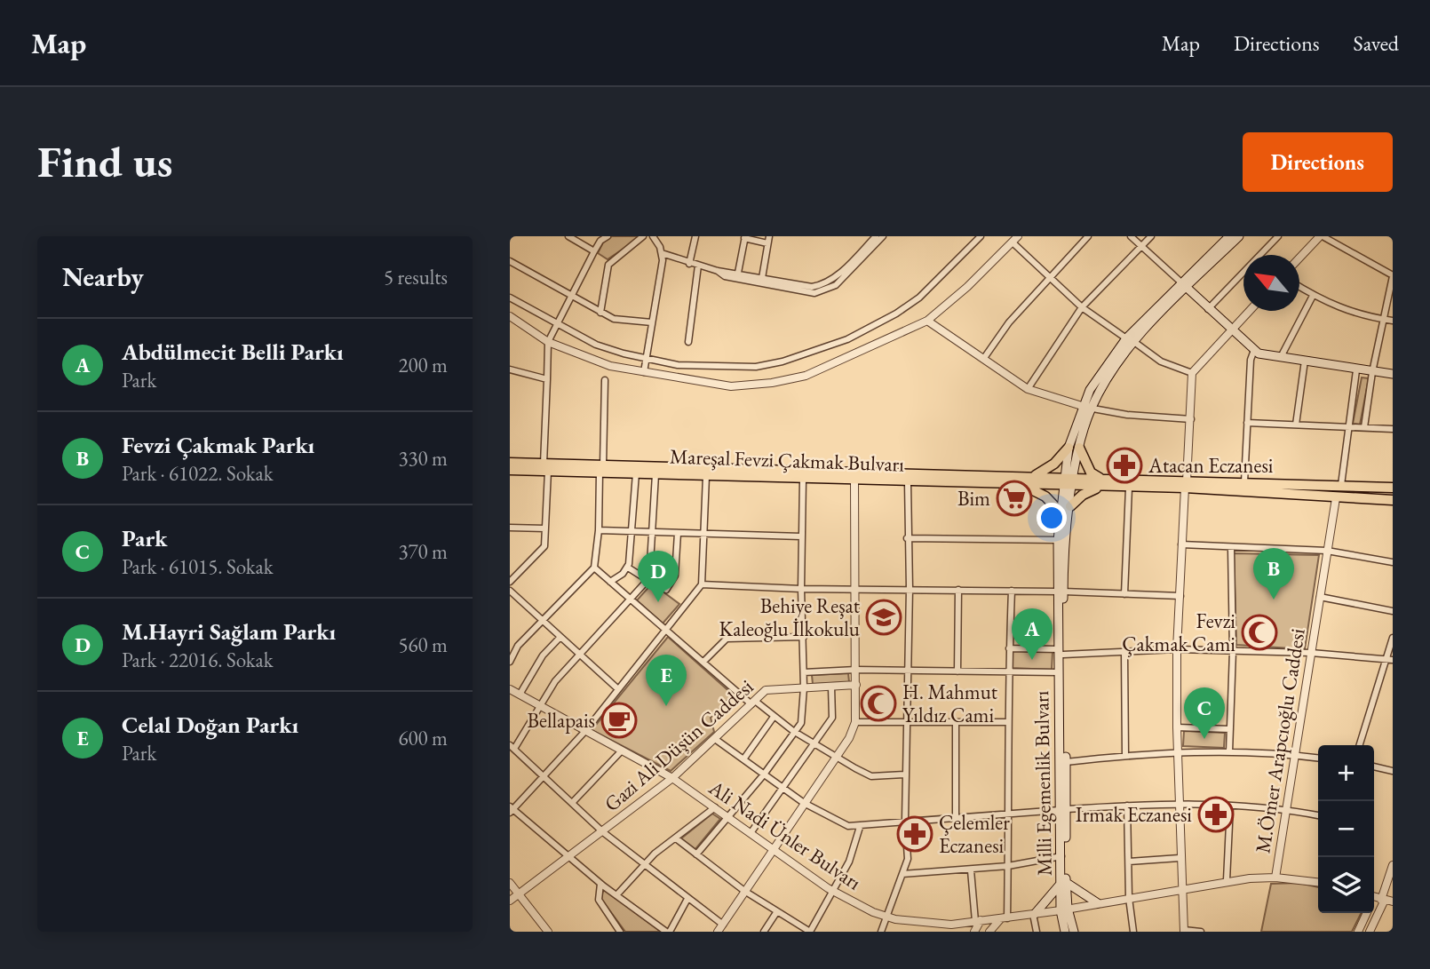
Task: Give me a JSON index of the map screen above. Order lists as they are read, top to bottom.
{
  "streets": {
    "main road": ["Mareşal Fevzi Çakmak Bulvarı", "Milli Egemenlik Bulvarı"],
    "street": ["M.Ömer Arapcıoğlu Caddesi", "Gazi Ali Düşün Caddesi", "Ali Nadi Ünler Bulvarı"]
  },
  "crossings": [
    ["Mareşal Fevzi Çakmak Bulvarı", "Milli Egemenlik Bulvarı"],
    ["M.Ömer Arapcıoğlu Caddesi", "Ali Nadi Ünler Bulvarı"],
    ["Gazi Ali Düşün Caddesi", "Ali Nadi Ünler Bulvarı"],
    ["Milli Egemenlik Bulvarı", "Ali Nadi Ünler Bulvarı"]
  ],
  "places": {
    "pharmacy": ["Atacan Eczanesi", "Irmak Eczanesi", "Çelemler Eczanesi"],
    "supermarket": ["Bim"],
    "school or university": ["Behiye Reşat Kaleoğlu İlkokulu"],
    "mosque": ["Fevzi Çakmak Cami", "H. Mahmut Yıldız Cami"],
    "cafe": ["Bellapais"]
  },
  "north": "top left",
  "page": {
    "header": "Map",
    "nav": ["Map", "Directions", "Saved"],
    "buttons": "Directions",
    "title": "Find us",
    "heading": ["Nearby", "5 results"],
    "list": [
      {
        "mark": "A",
        "name": "Abdülmecit Belli Parkı",
        "note": "Park",
        "value": "200 m"
      },
      {
        "mark": "B",
        "name": "Fevzi Çakmak Parkı",
        "note": "Park · 61022. Sokak",
        "value": "330 m"
      },
      {
        "mark": "C",
        "name": "Park",
        "note": "Park · 61015. Sokak",
        "value": "370 m"
      },
      {
        "mark": "D",
        "name": "M.Hayri Sağlam Parkı",
        "note": "Park · 22016. Sokak",
        "value": "560 m"
      },
      {
        "mark": "E",
        "name": "Celal Doğan Parkı",
        "note": "Park",
        "value": "600 m"
      }
    ],
    "pins": [
      "B",
      "D",
      "A",
      "E",
      "C"
    ],
    "map_buttons": ["+", "−"]
  }
}
